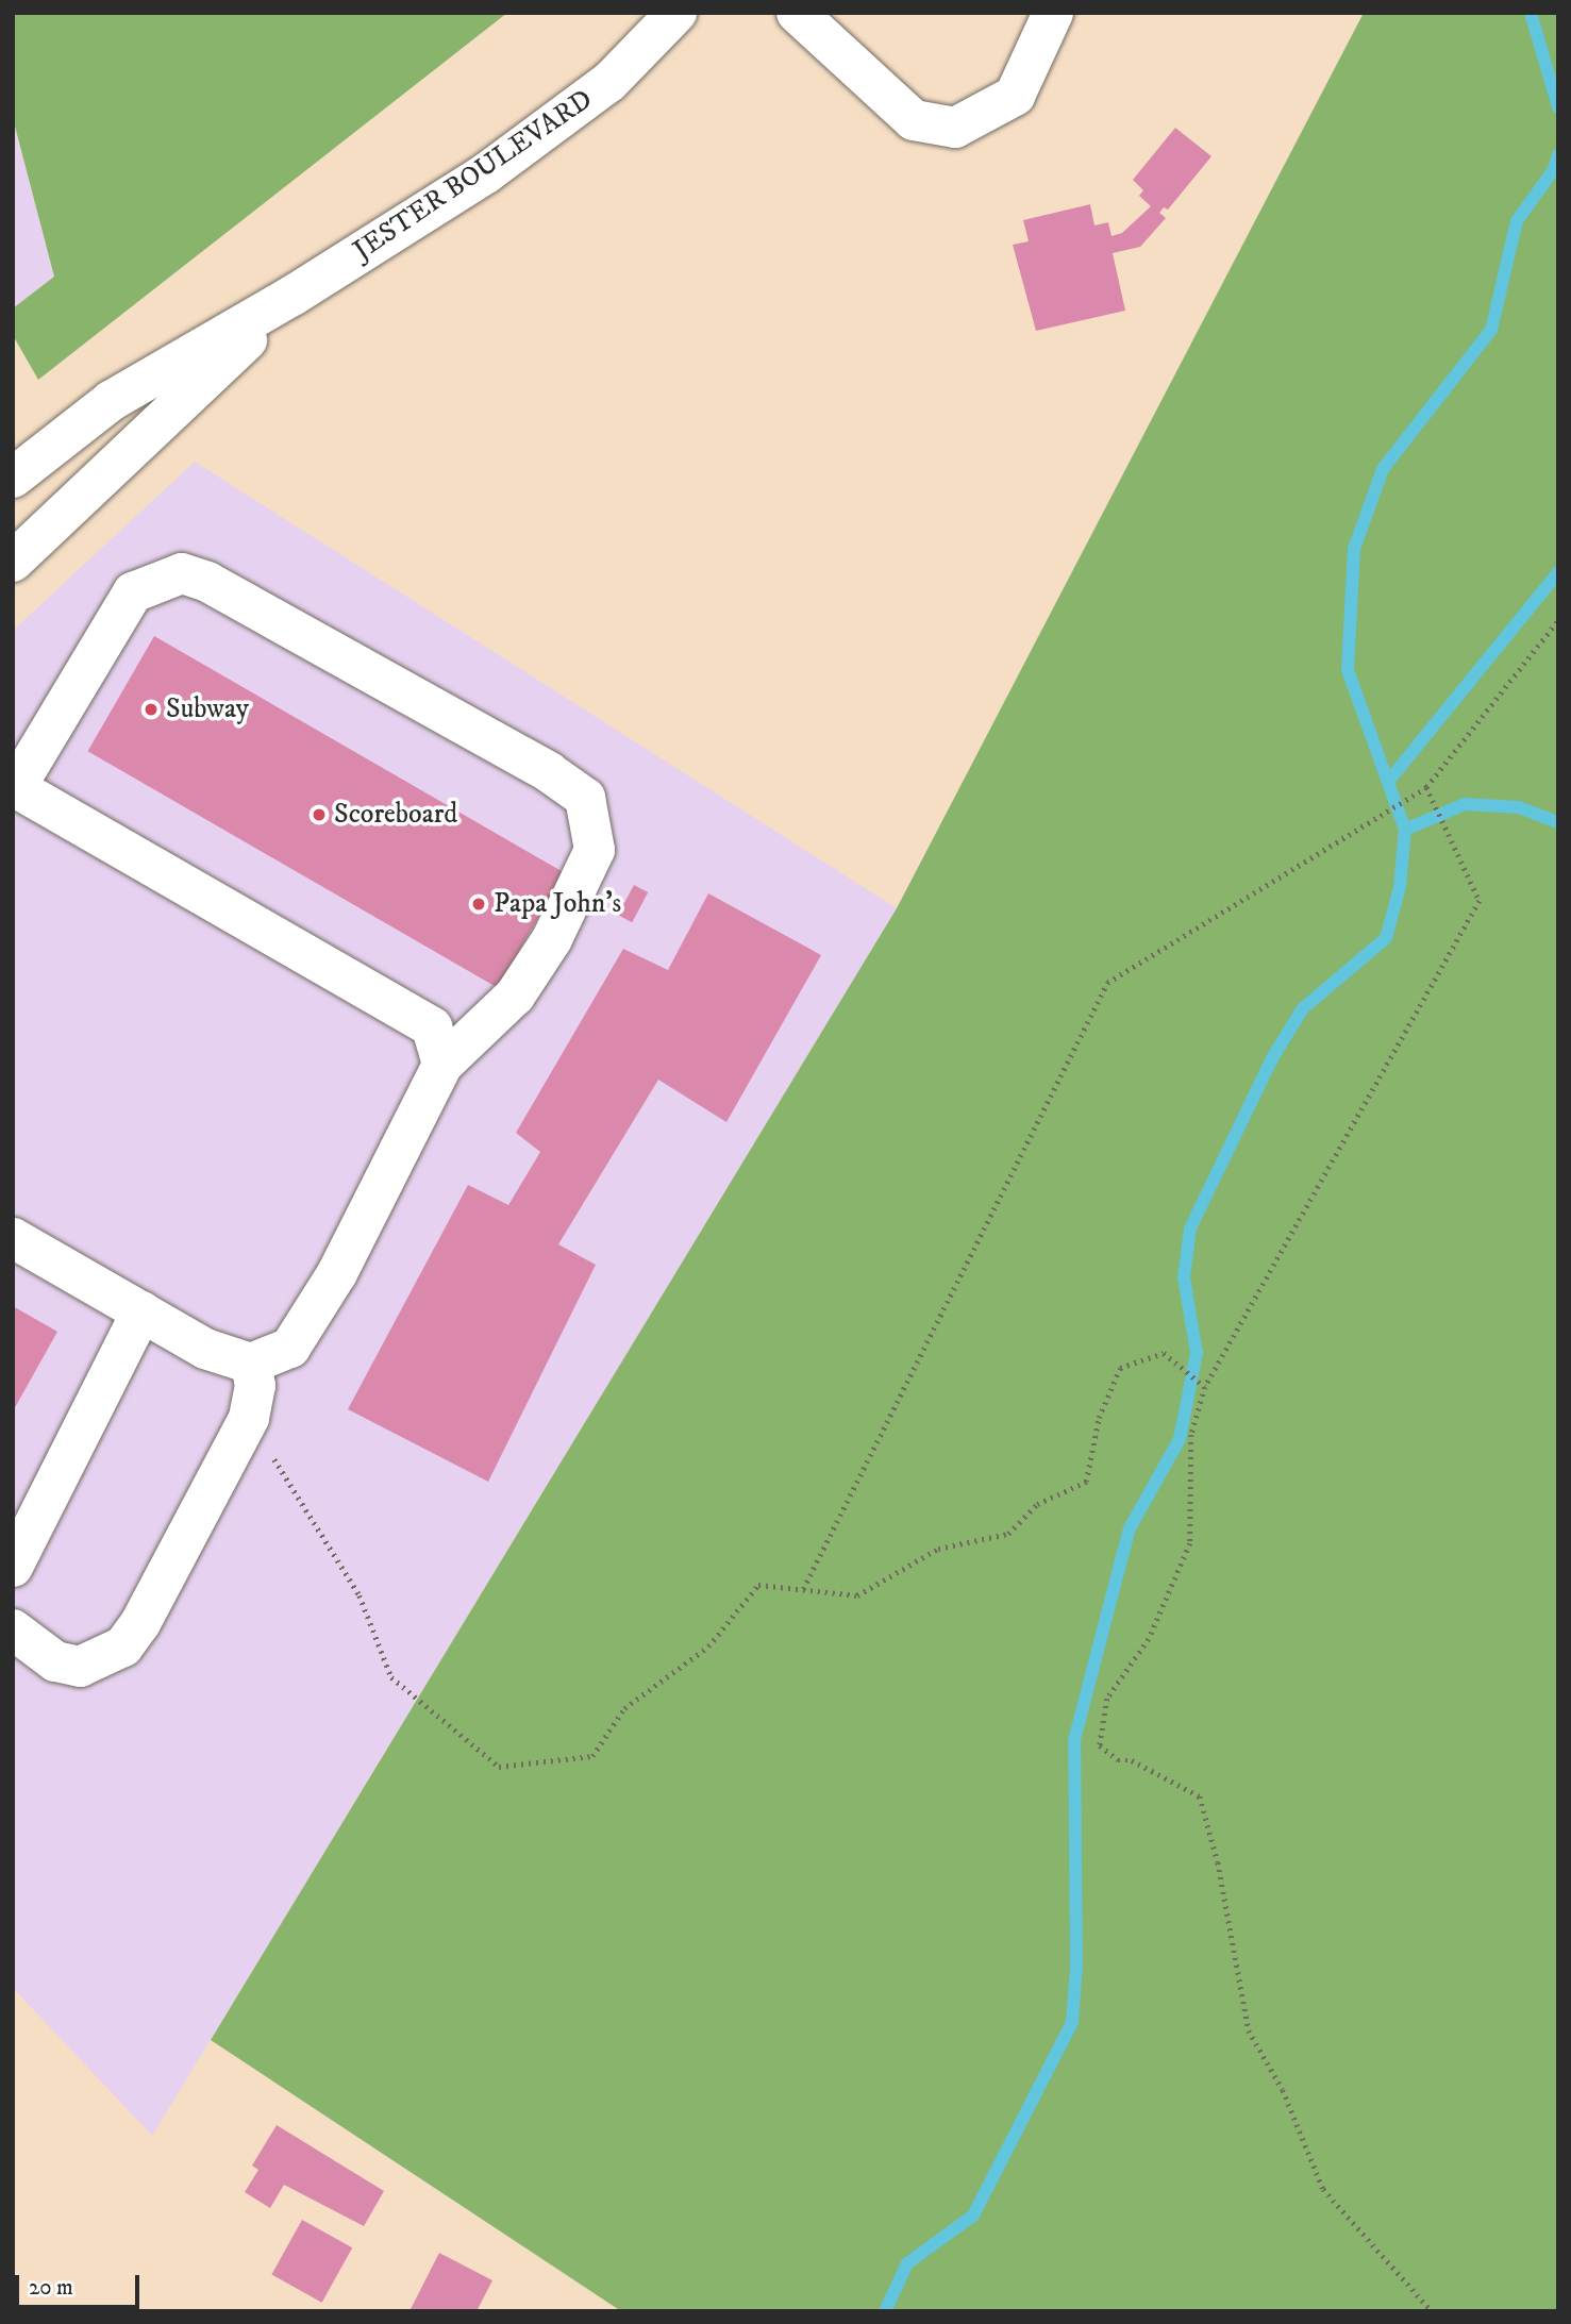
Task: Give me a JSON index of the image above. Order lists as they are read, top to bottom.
{
  "streets": {
    "street": ["JESTER BOULEVARD"]
  },
  "places": ["Subway", "Scoreboard", "Papa John's"],
  "scale_bar": "20 m"
}
